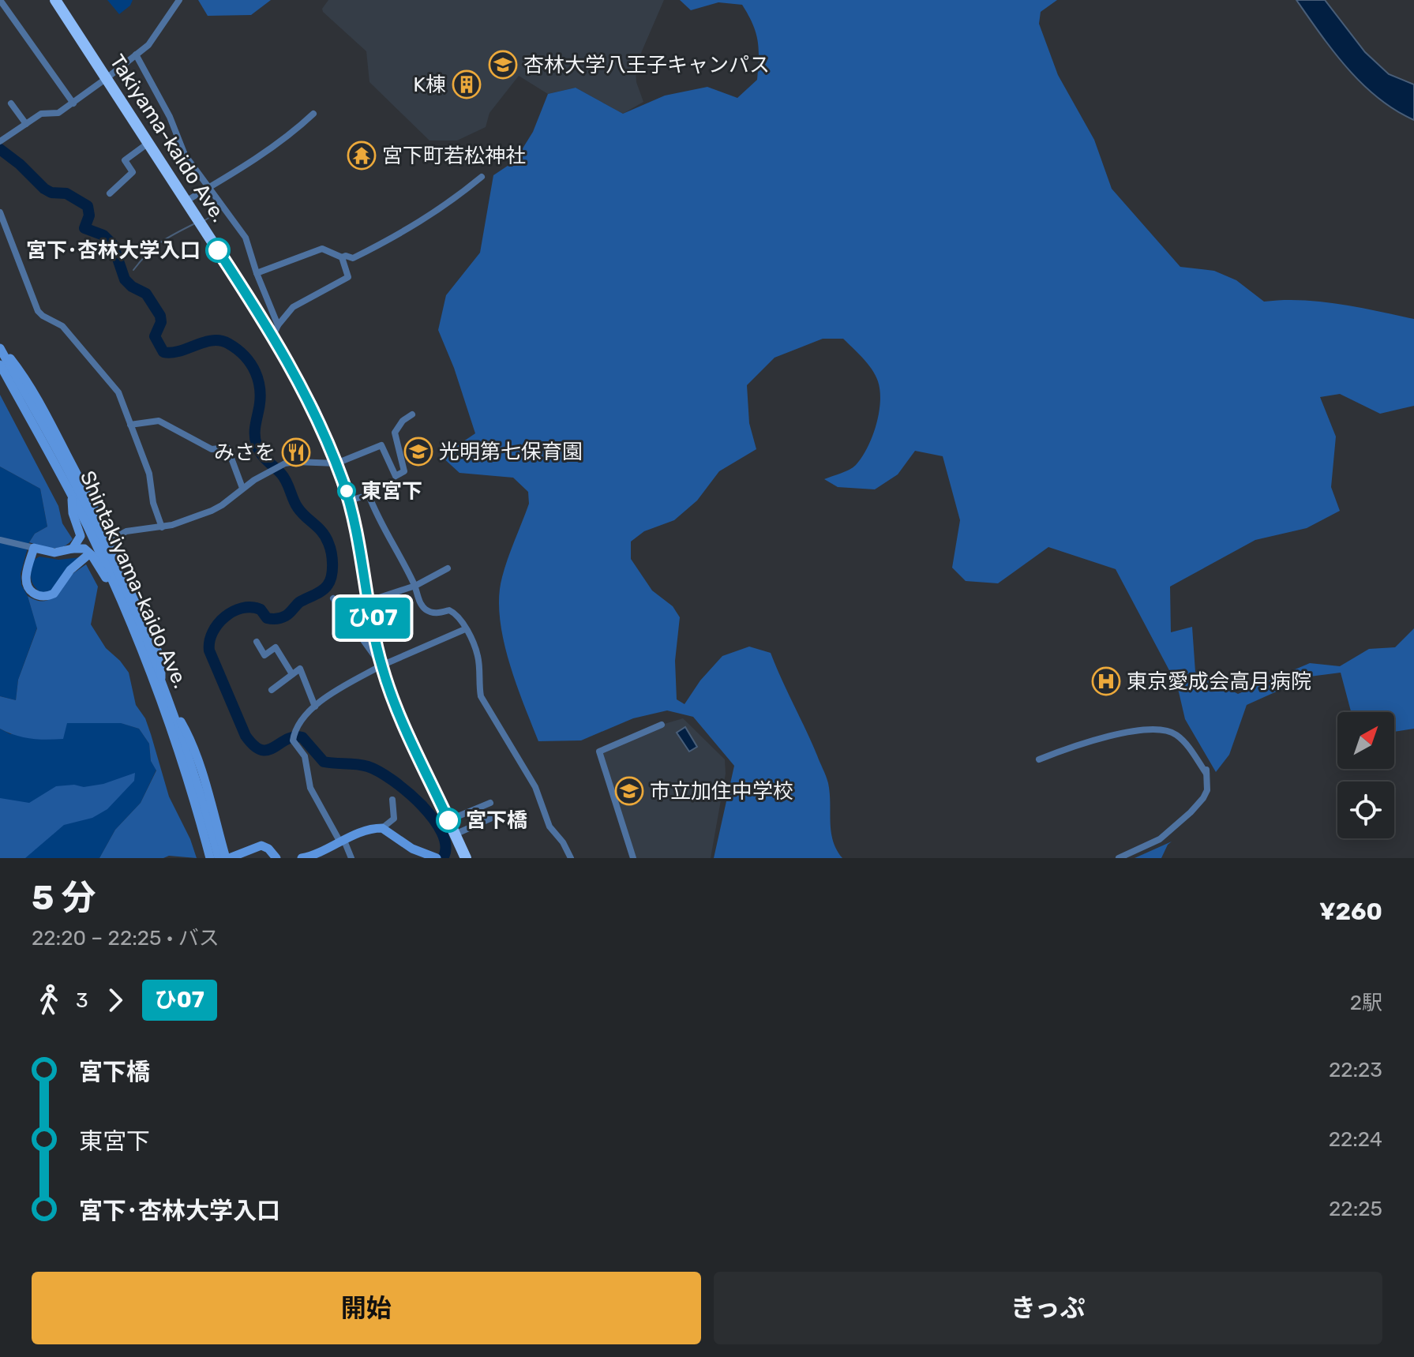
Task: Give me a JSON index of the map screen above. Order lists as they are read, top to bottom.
{
  "streets": {
    "highway": ["Takiyama-kaido Ave."],
    "main road": ["Shintakiyama-kaido Ave."]
  },
  "places": {
    "school or university": ["杏林大学八王子キャンパス", "光明第七保育園", "市立加住中学校"],
    "building": ["K棟"],
    "temple": ["宮下町若松神社"],
    "other": ["宮下･杏林大学入口", "東宮下", "宮下橋"],
    "restaurant": ["みさを"],
    "hospital": ["東京愛成会高月病院"]
  },
  "lines": ["bus line ひ07"],
  "north": "top right",
  "page": {
    "on_map": "ひ07",
    "heading": ["5 分", "22:20 – 22:25 · バス", "¥260"],
    "legs": ["3", "ひ07", "2駅"],
    "list": [
      {
        "name": "宮下橋",
        "value": "22:23"
      },
      {
        "name": "東宮下",
        "value": "22:24"
      },
      {
        "name": "宮下･杏林大学入口",
        "value": "22:25"
      }
    ],
    "buttons": ["開始", "きっぷ"]
  }
}
